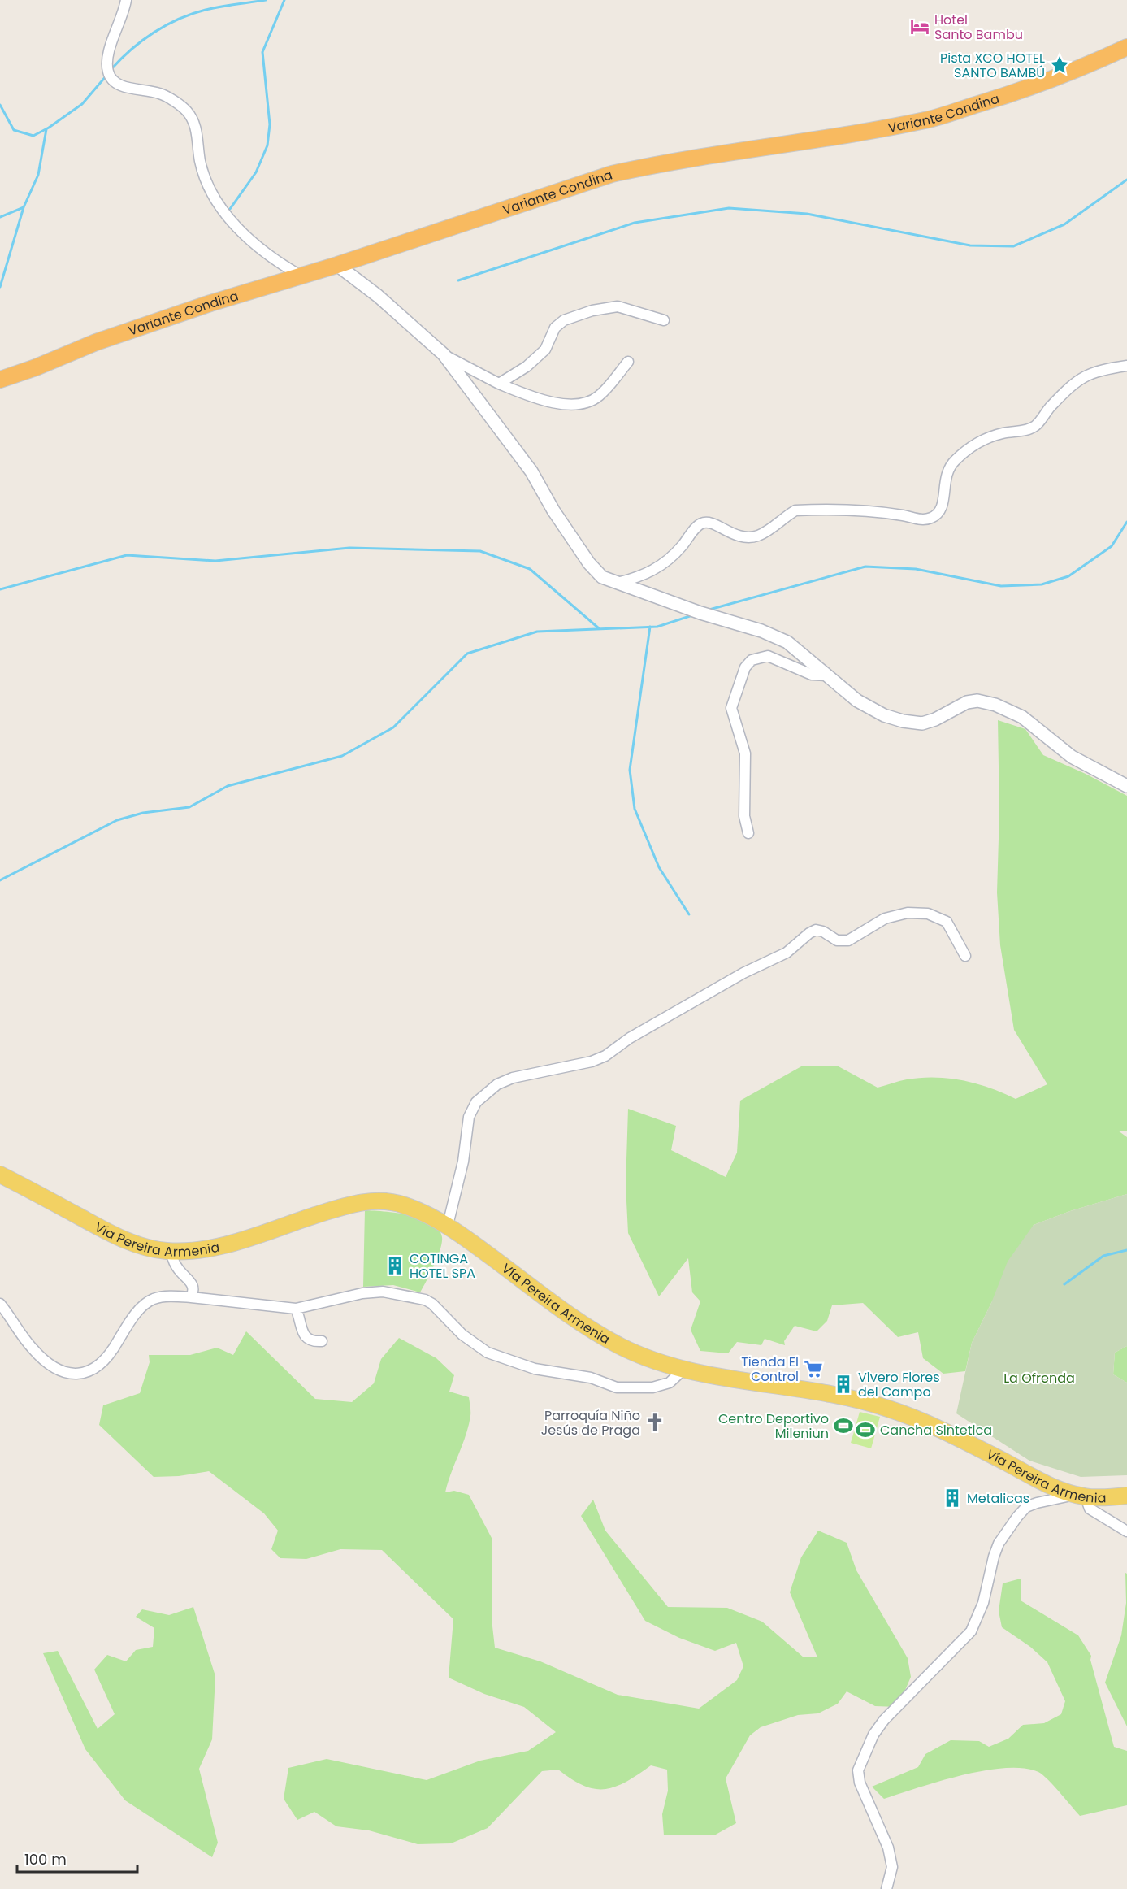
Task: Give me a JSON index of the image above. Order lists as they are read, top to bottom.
{
  "streets": {
    "highway": ["Variante Condina"],
    "main road": ["Vía Pereira Armenia"]
  },
  "parks": ["La Ofrenda"],
  "places": {
    "hotel": ["Hotel Santo Bambu"],
    "place": ["Pista XCO HOTEL SANTO BAMBÚ"],
    "building": ["COTINGA HOTEL SPA", "Vivero Flores del Campo", "Metalicas"],
    "supermarket": ["Tienda El Control"],
    "church": ["Parroquía Niño Jesús de Praga"],
    "sports": ["Centro Deportivo Mileniun", "Cancha Sintetica"]
  },
  "scale_bar": "100 m"
}
